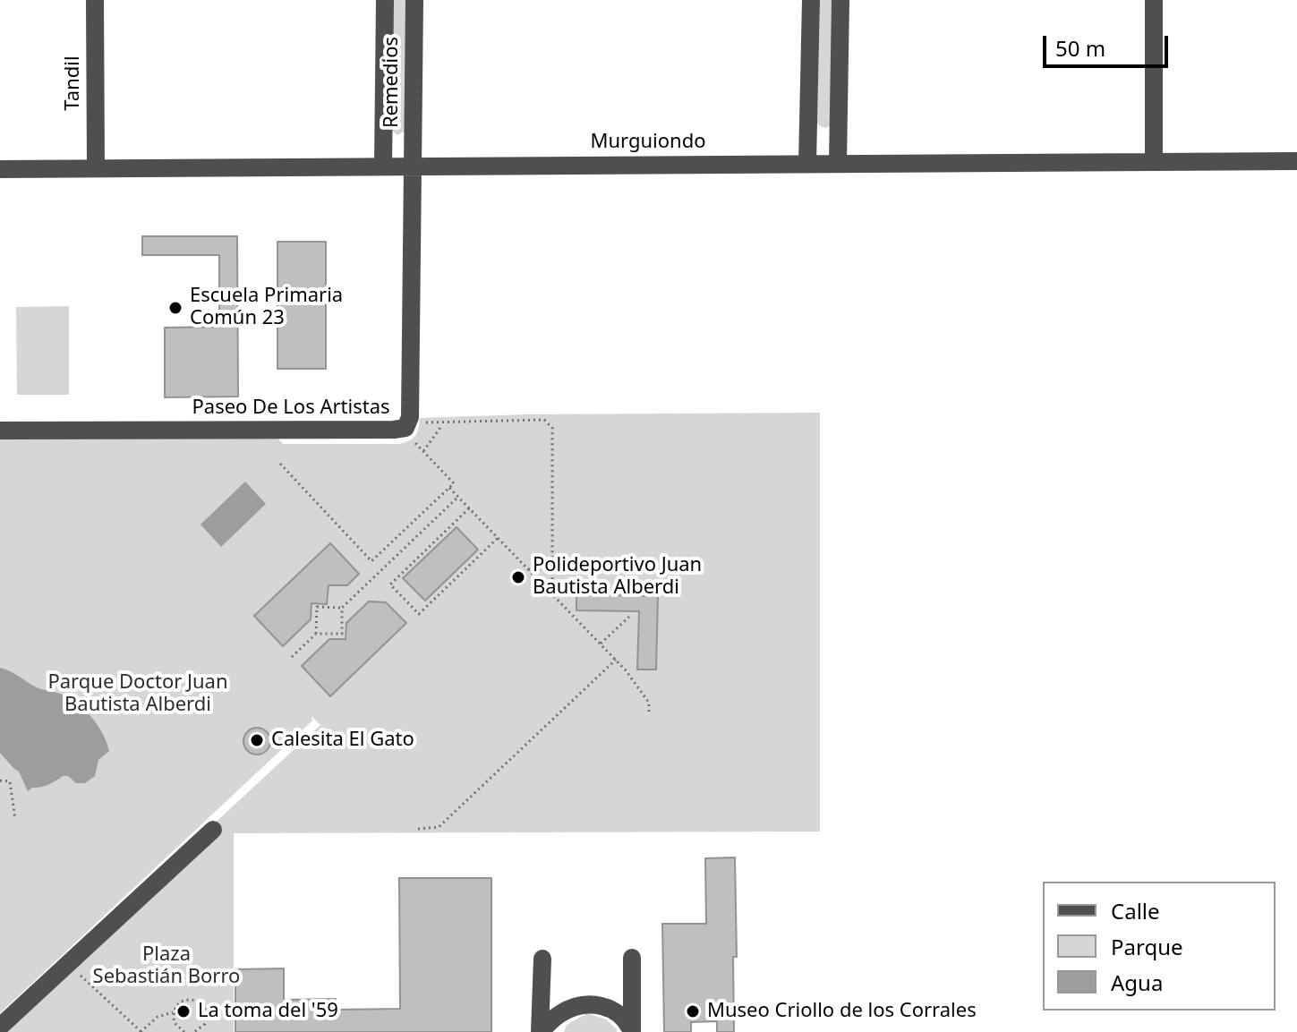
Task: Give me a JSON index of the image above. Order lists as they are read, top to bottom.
{
  "streets": {
    "street": [
      "Remedios",
      "Tandil",
      "Murguiondo",
      "Paseo De Los Artistas"
    ]
  },
  "crossings": [
    ["Remedios", "Murguiondo"],
    ["Remedios", "Paseo De Los Artistas"],
    ["Tandil", "Murguiondo"],
    ["Murguiondo", "Paseo De Los Artistas"]
  ],
  "parks": ["Parque Doctor Juan Bautista Alberdi", "Plaza Sebastián Borro"],
  "places": [
    "Escuela Primaria Común 23",
    "Polideportivo Juan Bautista Alberdi",
    "Calesita El Gato",
    "La toma del '59",
    "Museo Criollo de los Corrales"
  ],
  "legend": ["Calle", "Parque", "Agua"],
  "scale_bar": "50 m"
}
